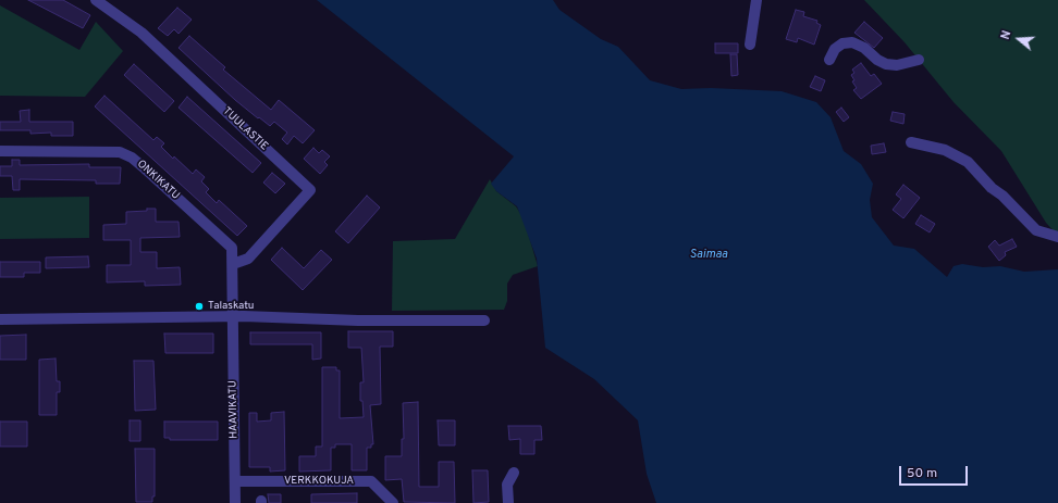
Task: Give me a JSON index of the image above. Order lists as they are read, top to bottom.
{
  "streets": {
    "street": [
      "TUULASTIE",
      "ONKIKATU",
      "HAAVIKATU",
      "VERKKOKUJA"
    ]
  },
  "crossings": [
    ["TUULASTIE", "ONKIKATU"],
    ["ONKIKATU", "HAAVIKATU"],
    ["HAAVIKATU", "VERKKOKUJA"]
  ],
  "water": ["Saimaa"],
  "places": ["Talaskatu"],
  "scale_bar": "50 m",
  "north": "left"
}
